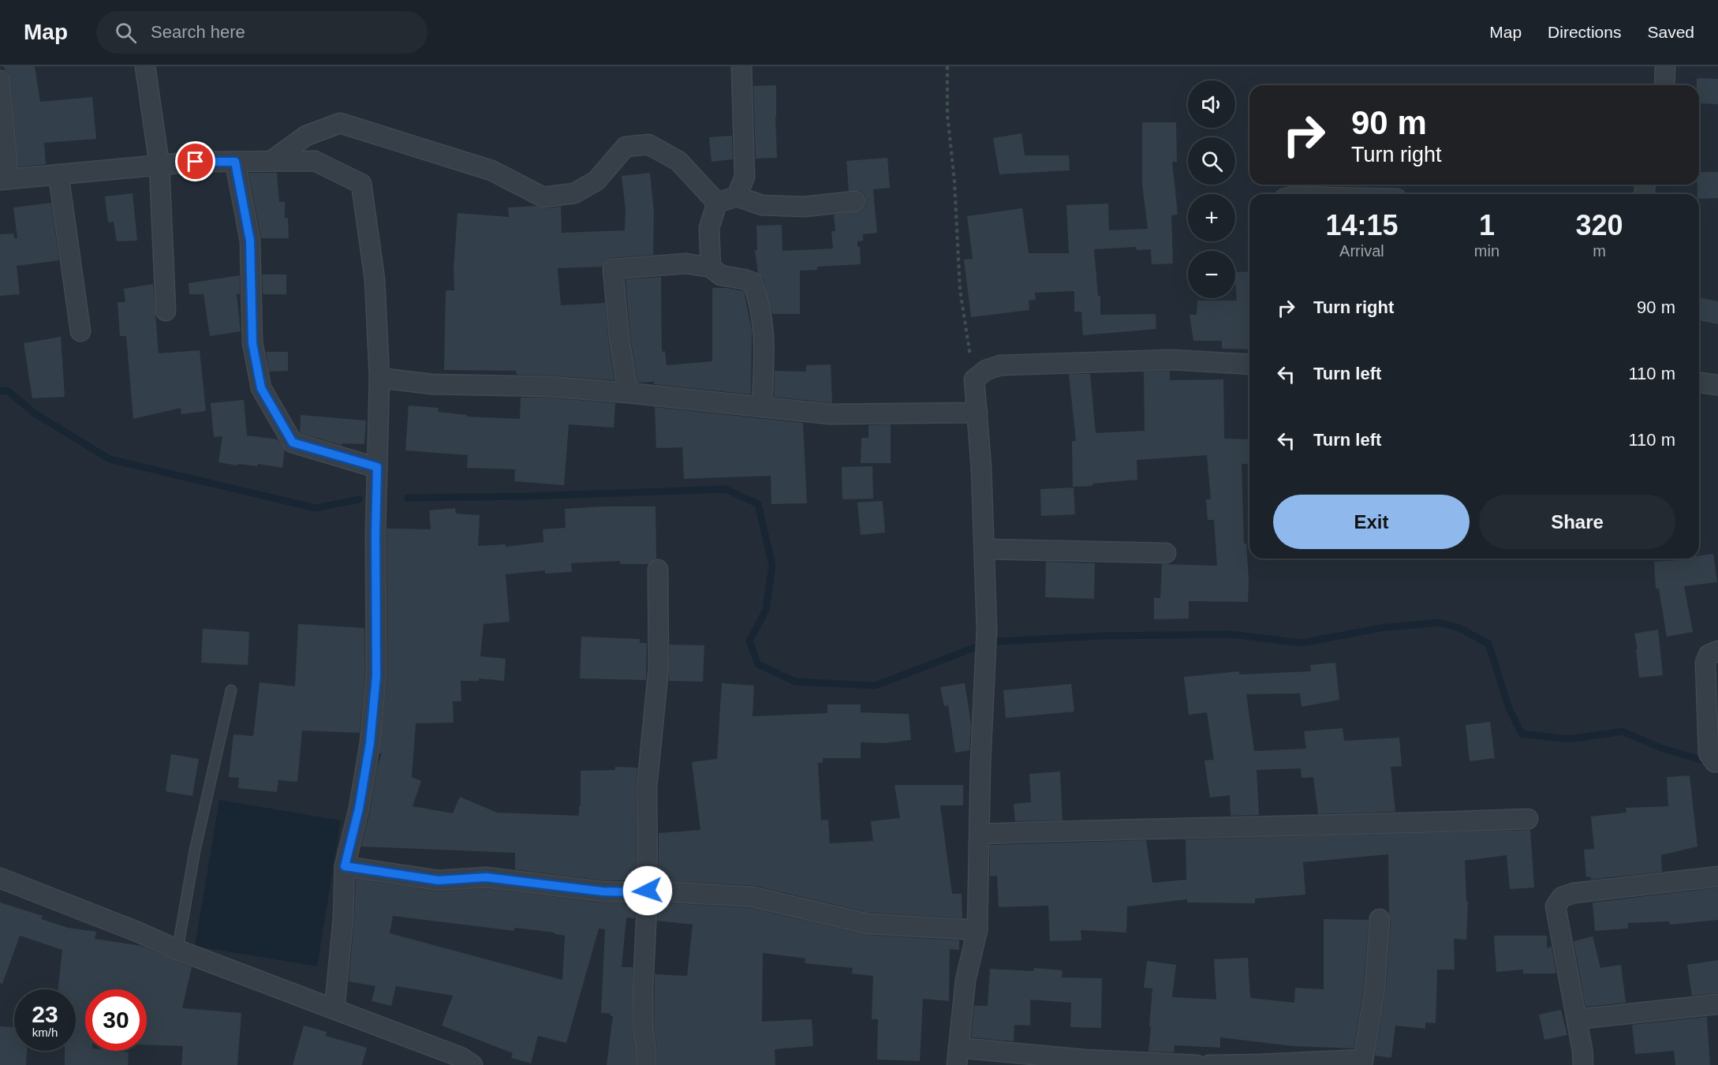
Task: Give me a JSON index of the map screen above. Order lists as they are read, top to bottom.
{
  "page": {
    "header": "Map",
    "search": "Search here",
    "nav": ["Map", "Directions", "Saved"],
    "map_buttons": ["+", "−"],
    "turn": ["90 m", "Turn right"],
    "eta": [
      "14:15",
      "Arrival",
      "1",
      "min",
      "320",
      "m"
    ],
    "list": [
      {
        "name": "Turn right",
        "value": "90 m"
      },
      {
        "name": "Turn left",
        "value": "110 m"
      },
      {
        "name": "Turn left",
        "value": "110 m"
      }
    ],
    "buttons": ["Exit", "Share"],
    "speed": "23 km/h",
    "limit": "30"
  }
}
